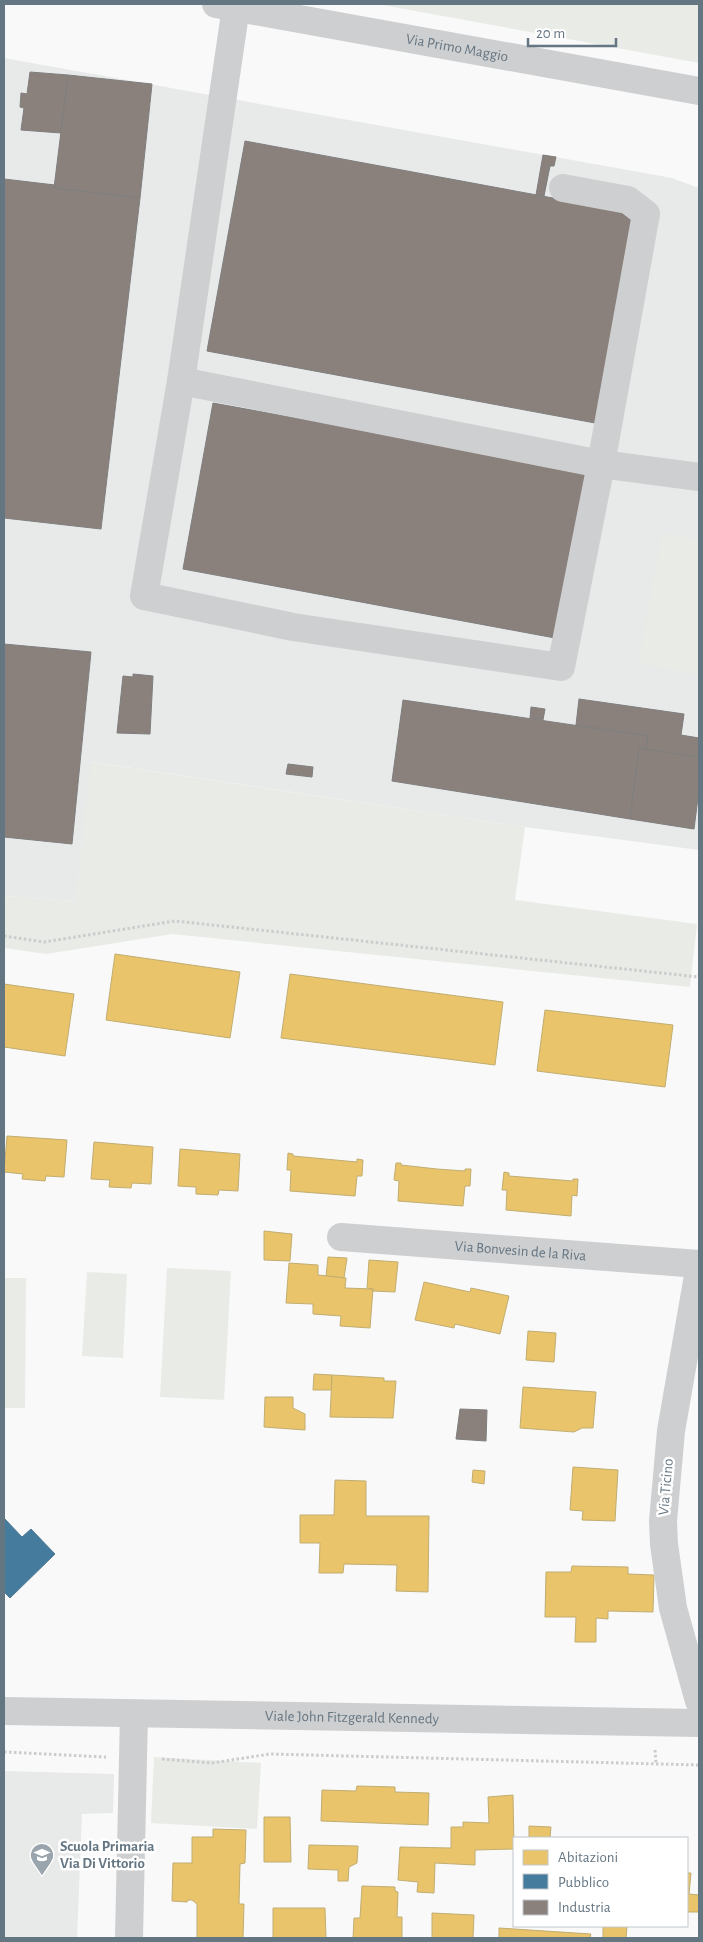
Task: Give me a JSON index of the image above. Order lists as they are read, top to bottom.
{
  "streets": {
    "street": [
      "Via Primo Maggio",
      "Via Bonvesin de la Riva",
      "Via Ticino",
      "Viale John Fitzgerald Kennedy"
    ]
  },
  "places": {
    "school or university": ["Scuola Primaria Via Di Vittorio"]
  },
  "legend": ["Abitazioni", "Pubblico", "Industria"],
  "scale_bar": "20 m"
}
